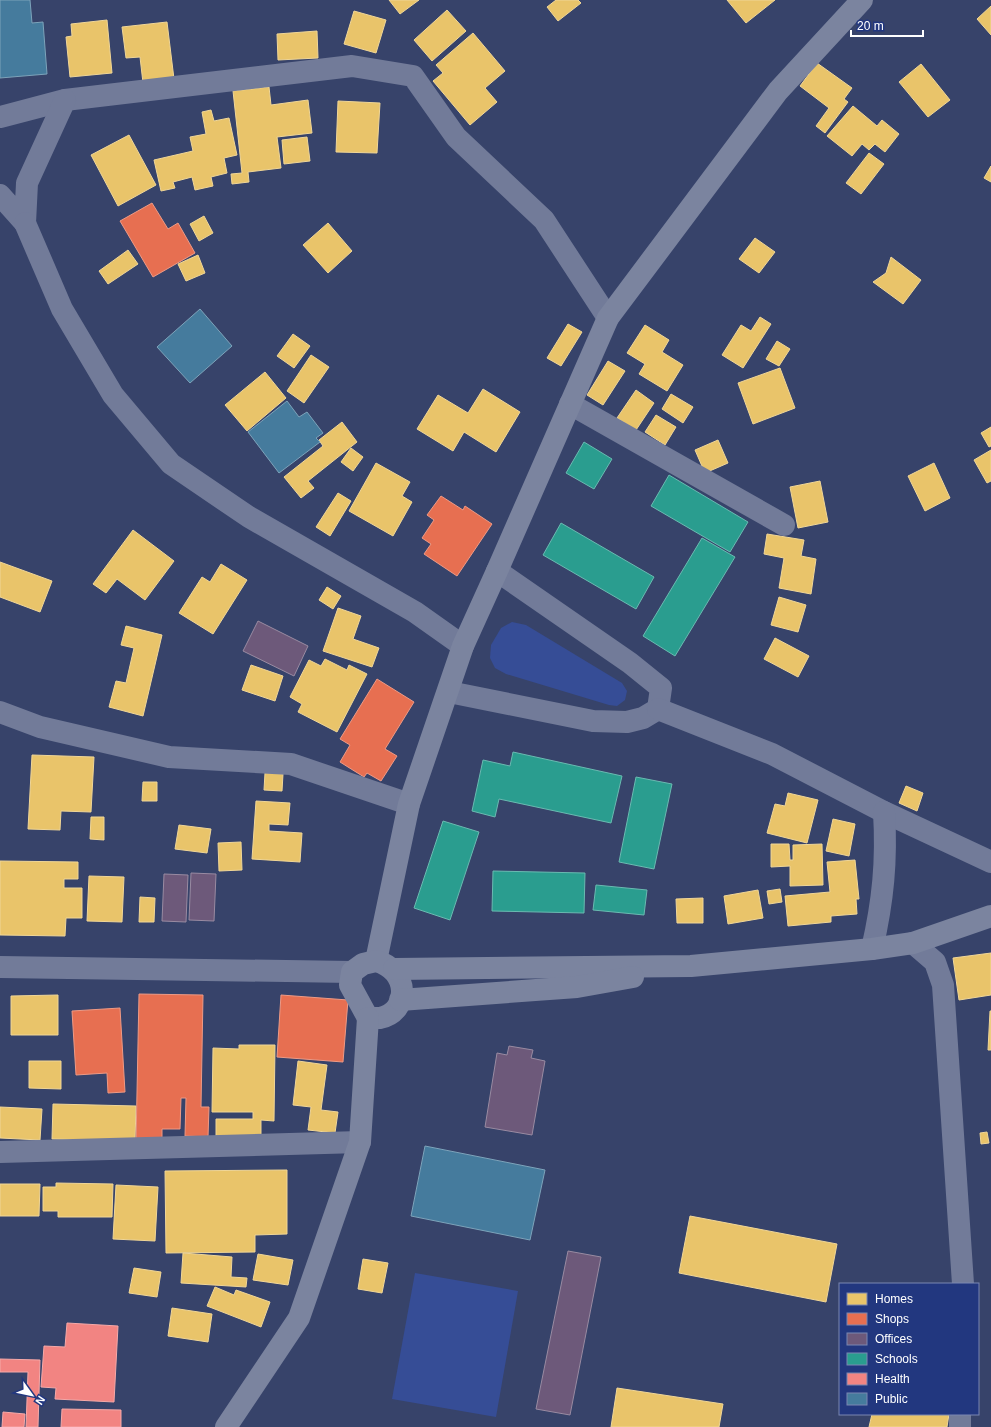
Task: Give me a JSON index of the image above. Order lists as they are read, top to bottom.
{
  "legend": [
    "Homes",
    "Shops",
    "Offices",
    "Schools",
    "Health",
    "Public"
  ],
  "scale_bar": "20 m",
  "north": "bottom right"
}
